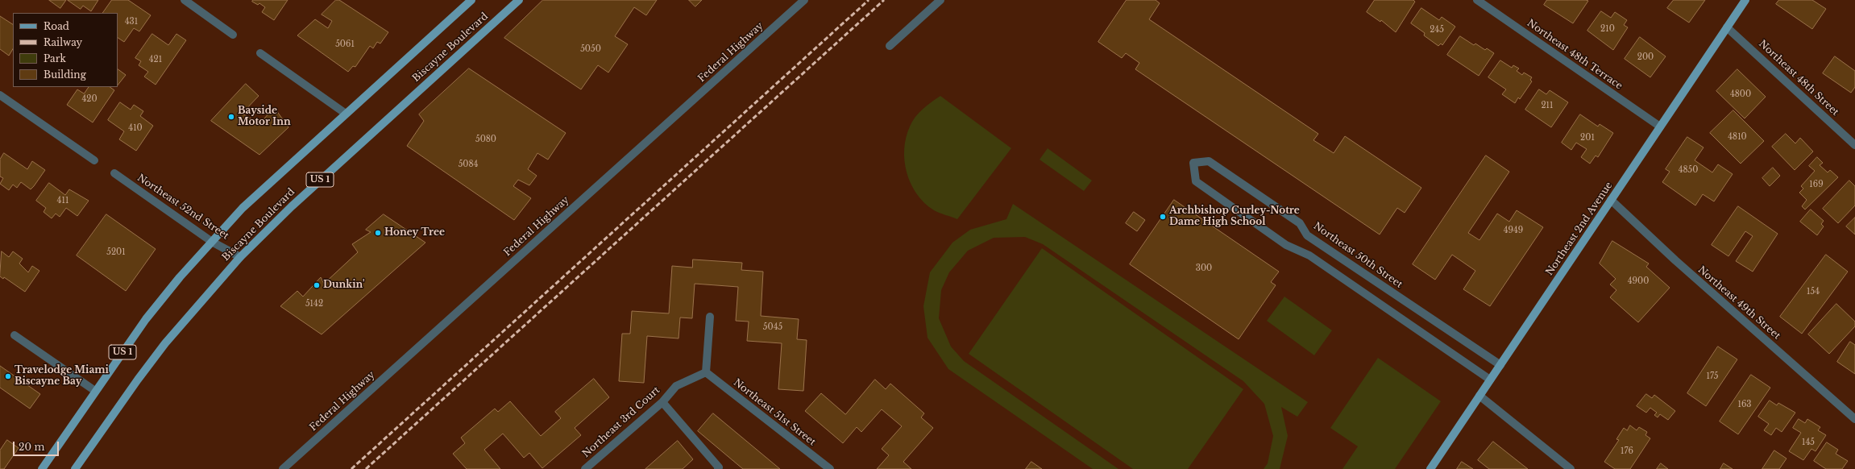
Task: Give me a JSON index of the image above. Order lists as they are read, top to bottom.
{
  "streets": {
    "main road": ["Biscayne Boulevard", "US 1", "Northeast 2nd Avenue"],
    "street": [
      "Federal Highway",
      "Northeast 48th Terrace",
      "Northeast 48th Street",
      "Northeast 52nd Street",
      "Northeast 50th Street",
      "Northeast 49th Street",
      "Northeast 51st Street",
      "Northeast 3rd Court"
    ]
  },
  "crossings": [
    ["Biscayne Boulevard", "Northeast 52nd Street"],
    ["Northeast 48th Terrace", "Northeast 2nd Avenue"],
    ["Northeast 48th Street", "Northeast 2nd Avenue"],
    ["US 1", "Northeast 52nd Street"],
    ["Northeast 2nd Avenue", "Northeast 50th Street"],
    ["Northeast 2nd Avenue", "Northeast 49th Street"],
    ["Northeast 51st Street", "Northeast 3rd Court"]
  ],
  "places": [
    "Bayside Motor Inn",
    "Archbishop Curley-Notre Dame High School",
    "Honey Tree",
    "Dunkin'",
    "Travelodge Miami Biscayne Bay"
  ],
  "house_numbers": [
    "431",
    "210",
    "245",
    "5061",
    "5050",
    "200",
    "421",
    "4800",
    "420",
    "211",
    "410",
    "4810",
    "201",
    "5080",
    "5084",
    "4850",
    "169",
    "411",
    "4949",
    "5201",
    "300",
    "4900",
    "154",
    "5142",
    "5045",
    "175",
    "163",
    "145",
    "176"
  ],
  "legend": [
    "Road",
    "Railway",
    "Park",
    "Building"
  ],
  "scale_bar": "20 m"
}
